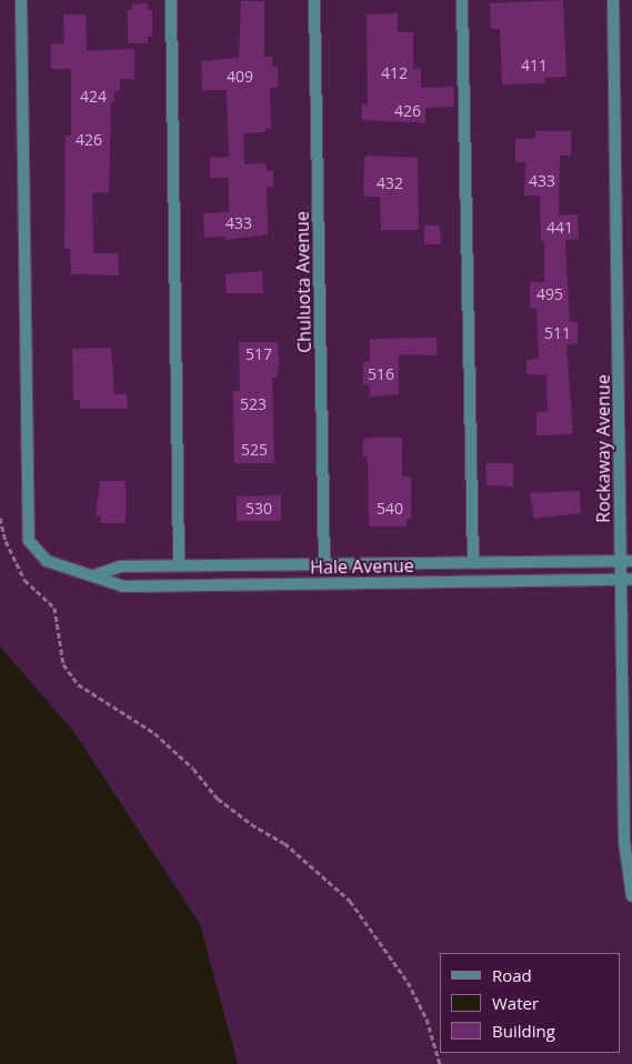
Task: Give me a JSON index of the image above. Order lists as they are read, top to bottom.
{
  "streets": {
    "street": ["Chuluota Avenue", "Rockaway Avenue", "Hale Avenue"]
  },
  "crossings": [
    ["Chuluota Avenue", "Hale Avenue"],
    ["Rockaway Avenue", "Hale Avenue"]
  ],
  "house_numbers": [
    "411",
    "412",
    "409",
    "424",
    "426",
    "426",
    "433",
    "432",
    "433",
    "441",
    "495",
    "511",
    "517",
    "516",
    "523",
    "525",
    "530",
    "540"
  ],
  "legend": ["Road", "Water", "Building"]
}
